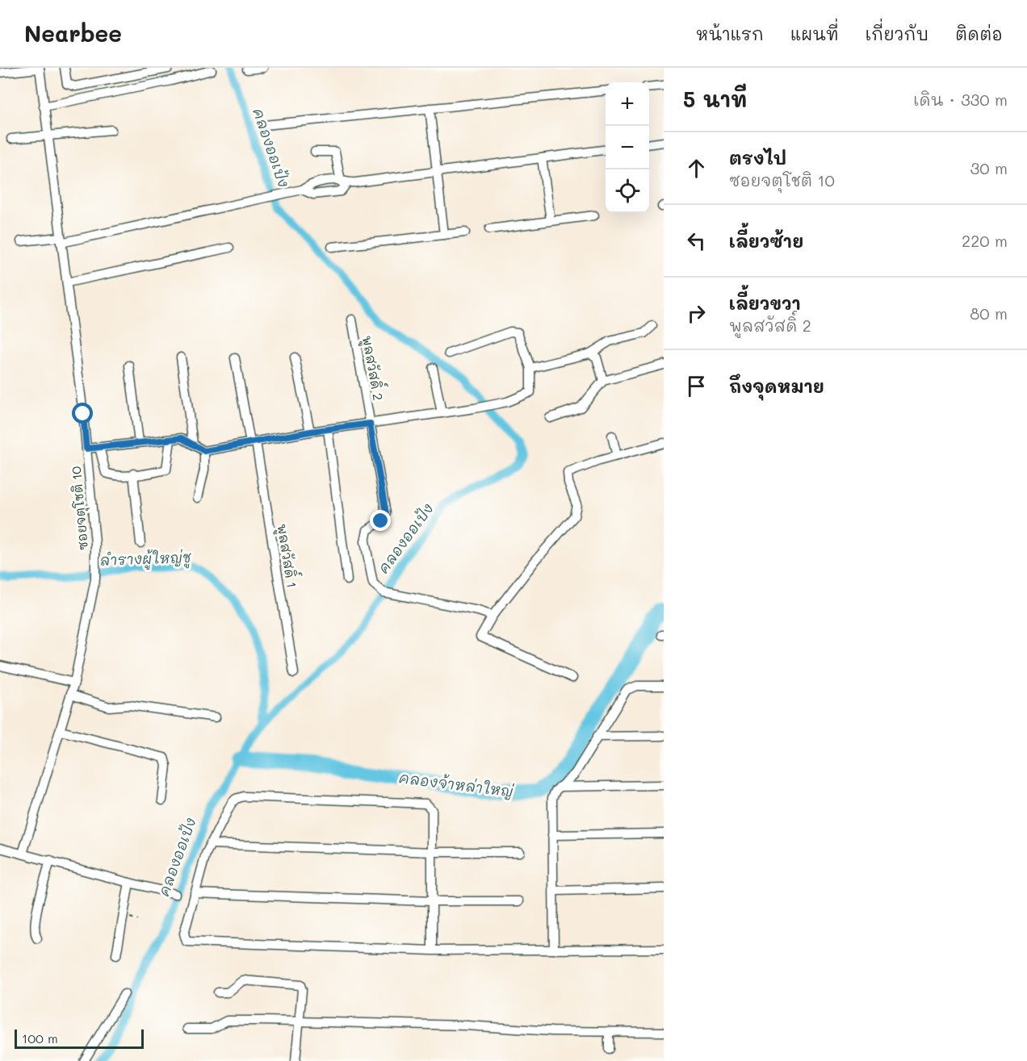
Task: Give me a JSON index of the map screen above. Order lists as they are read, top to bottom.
{
  "streets": {
    "street": ["พูลสวัสดิ์ 2", "ซอยจตุโชติ 10", "พูลสวัสดิ์ 1"]
  },
  "water": ["คลองออเป้ง", "ลำรางผู้ใหญ่ชู", "คลองจ้าหล่าใหญ่"],
  "scale_bar": "100 m",
  "page": {
    "header": "Nearbee",
    "nav": [
      "หน้าแรก",
      "แผนที่",
      "เกี่ยวกับ",
      "ติดต่อ"
    ],
    "heading": ["5 นาที", "เดิน · 330 m"],
    "map_buttons": ["+", "−"],
    "list": [
      ["ตรงไป", "ซอยจตุโชติ 10", "30 m"],
      ["เลี้ยวซ้าย", "220 m"],
      ["เลี้ยวขวา", "พูลสวัสดิ์ 2", "80 m"],
      "ถึงจุดหมาย"
    ],
    "scale": "100 m"
  }
}
